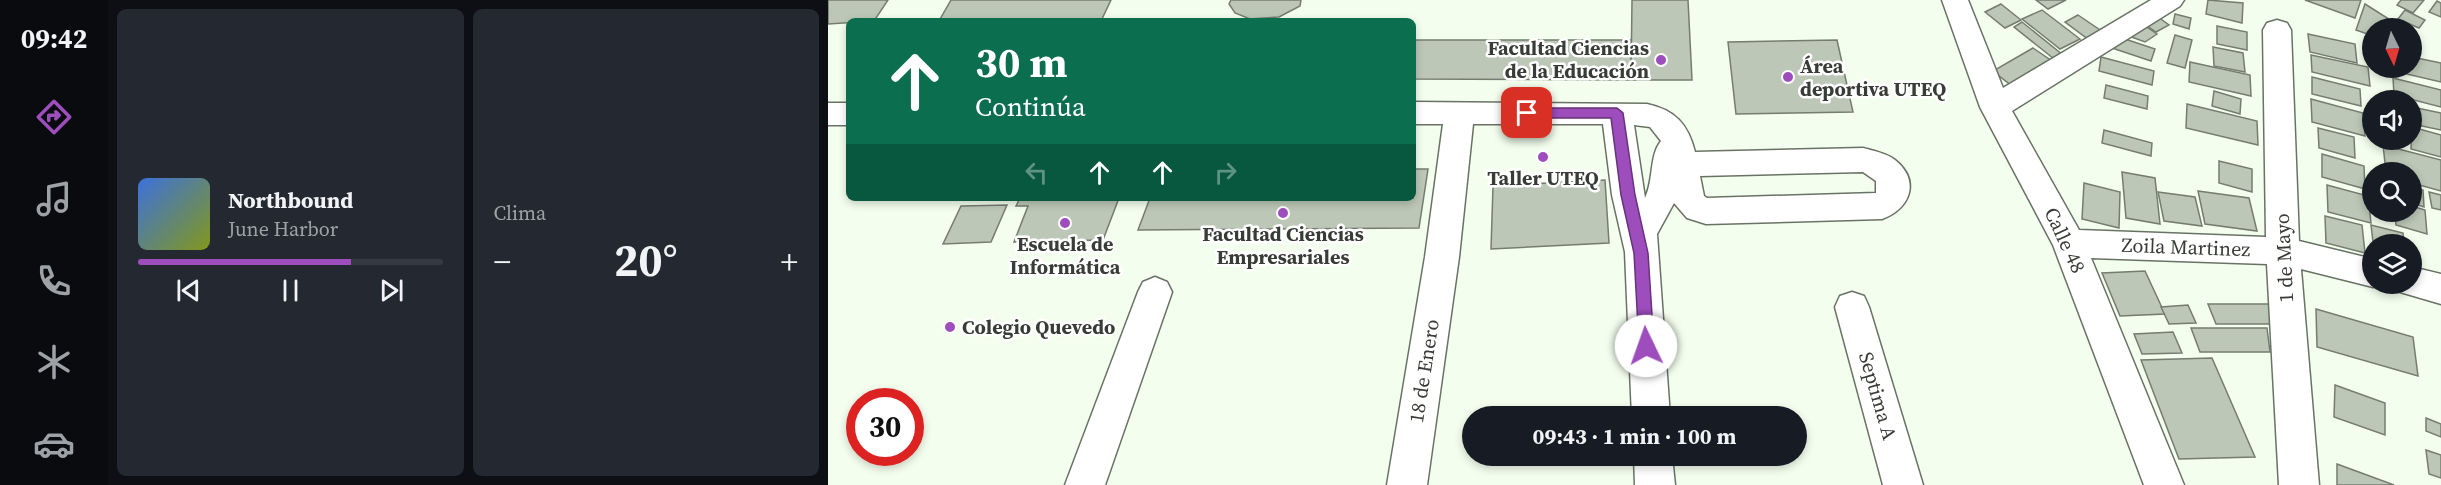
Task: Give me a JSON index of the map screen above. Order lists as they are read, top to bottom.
{
  "streets": {
    "street": [
      "Calle 48",
      "Zoila Martinez",
      "1 de Mayo",
      "18 de Enero",
      "Septima A"
    ]
  },
  "crossings": [
    ["Calle 48", "Zoila Martinez"],
    ["Zoila Martinez", "1 de Mayo"]
  ],
  "places": [
    "Facultad Ciencias de la Educación",
    "Área deportiva UTEQ",
    "Taller UTEQ",
    "Facultad Ciencias Empresariales",
    "Escuela de Informática",
    "Colegio Quevedo"
  ],
  "north": "bottom",
  "page": {
    "tabs": "09:42",
    "tile": "Clima",
    "turn": ["30 m", "Continúa"],
    "song": ["Northbound", "June Harbor"],
    "heat": ["−", "20°", "+"],
    "limit": "30",
    "trip": "09:43 · 1 min · 100 m"
  }
}
